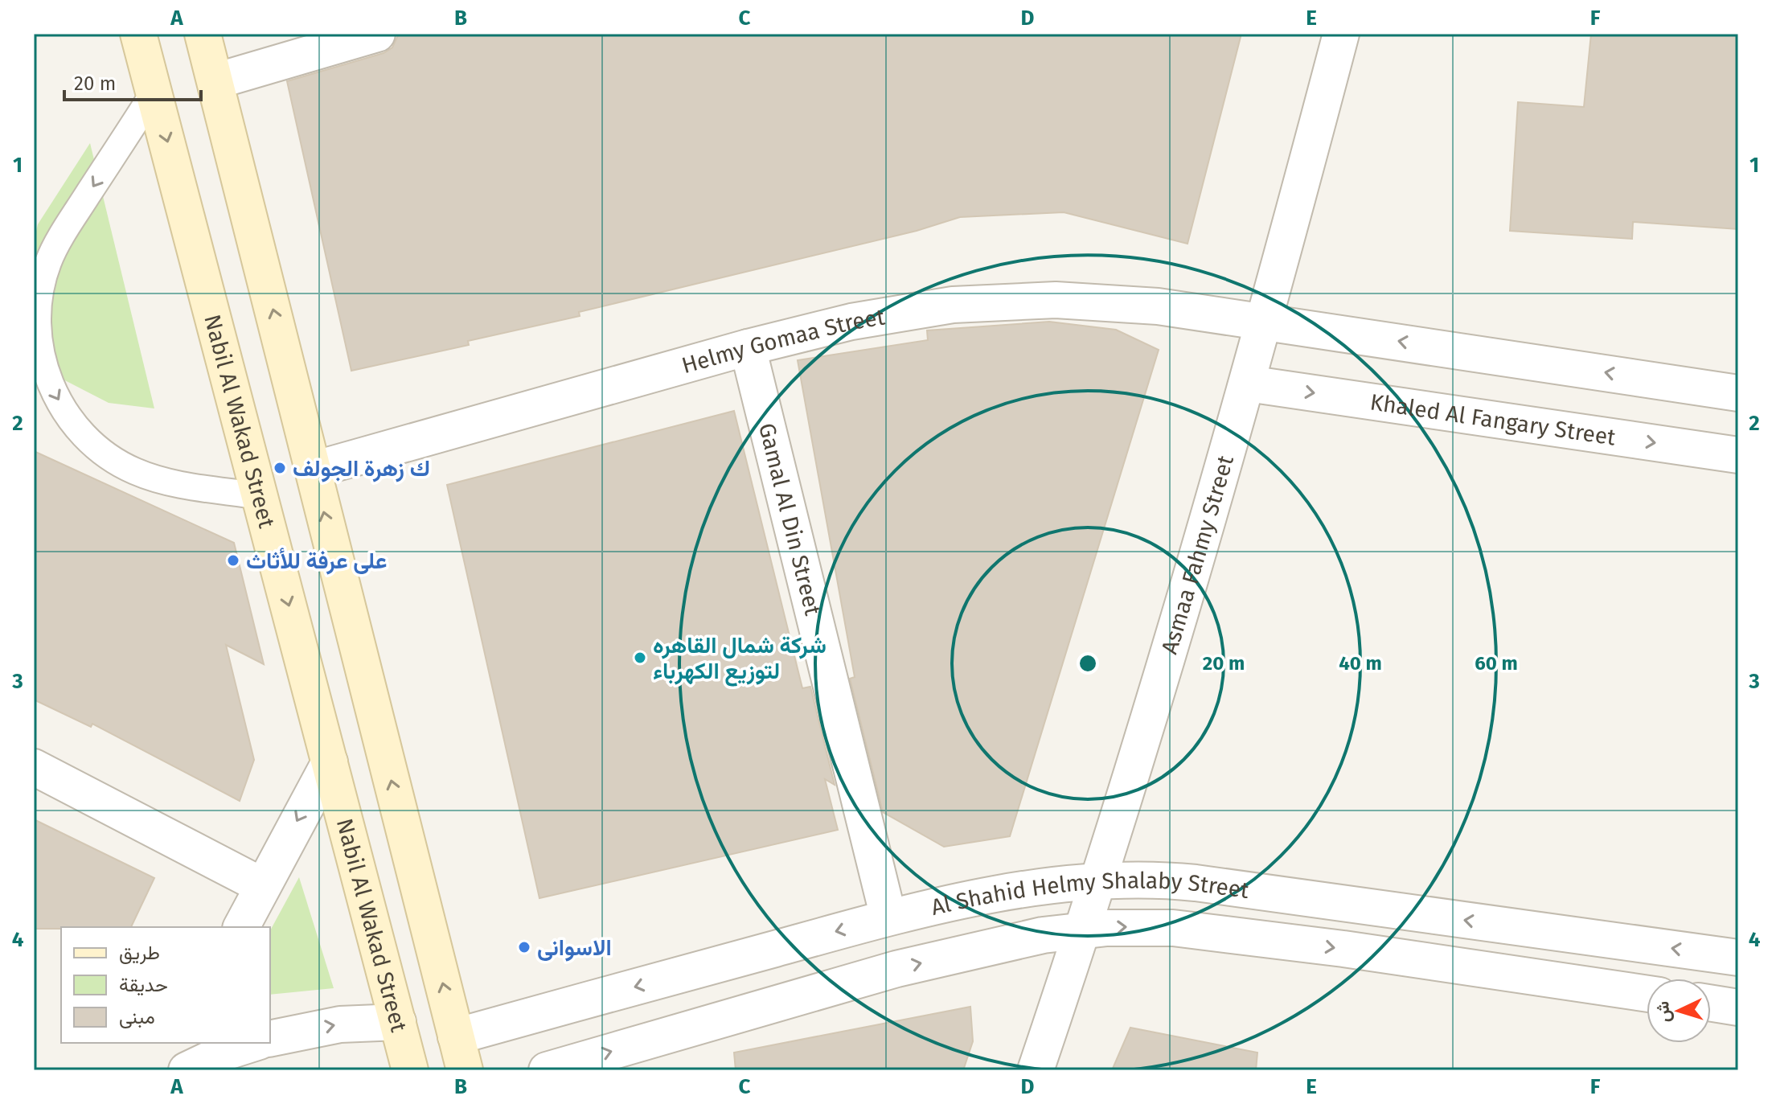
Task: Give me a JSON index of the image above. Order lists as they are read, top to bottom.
{
  "streets": {
    "street": [
      "Helmy Gomaa Street",
      "Khaled Al Fangary Street",
      "Nabil Al Wakad Street",
      "Gamal Al Din Street",
      "Asmaa Fahmy Street",
      "Al Shahid Helmy Shalaby Street"
    ]
  },
  "crossings": [
    ["Helmy Gomaa Street", "Gamal Al Din Street"],
    ["Helmy Gomaa Street", "Asmaa Fahmy Street"],
    ["Khaled Al Fangary Street", "Asmaa Fahmy Street"],
    ["Gamal Al Din Street", "Al Shahid Helmy Shalaby Street"],
    ["Asmaa Fahmy Street", "Al Shahid Helmy Shalaby Street"]
  ],
  "places": [
    "ك زهرة الجولف",
    "على عرفة للأثاث",
    "شركة شمال القاهره لتوزيع الكهرباء",
    "الاسوانى"
  ],
  "legend": ["طريق", "حديقة", "مبنى"],
  "scale_bar": "20 m",
  "north": "left",
  "grid": {
    "columns": [
      "A",
      "B",
      "C",
      "D",
      "E",
      "F"
    ],
    "rows": [
      "1",
      "2",
      "3",
      "4"
    ]
  },
  "rings": ["20 m", "40 m", "60 m"]
}
